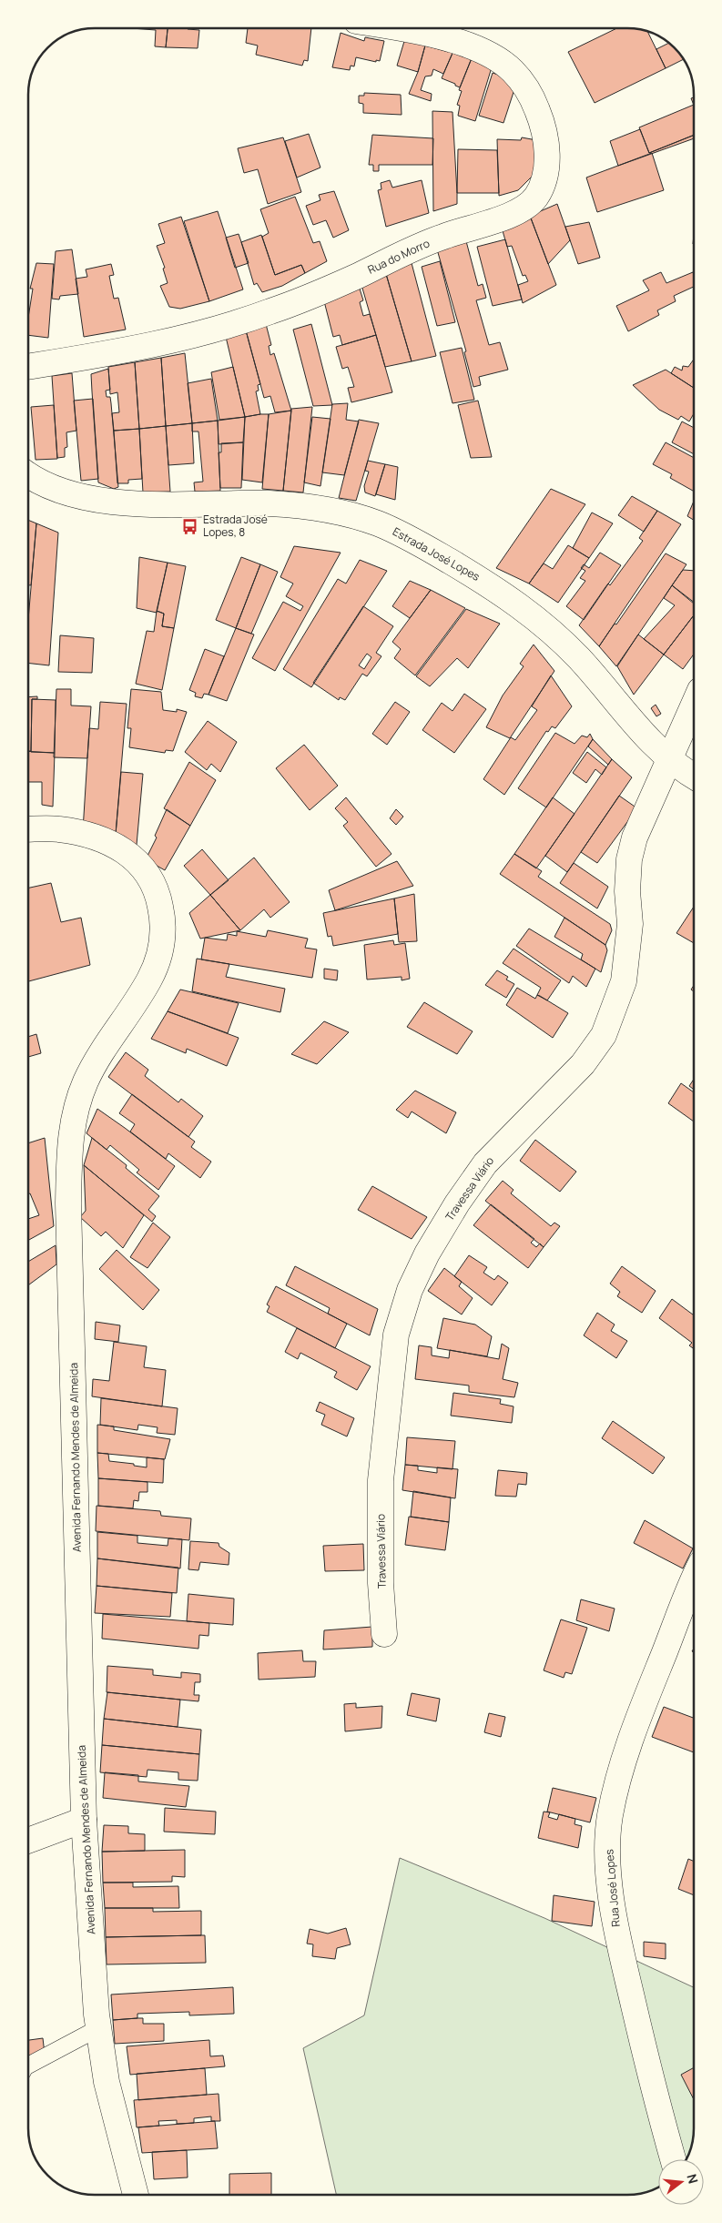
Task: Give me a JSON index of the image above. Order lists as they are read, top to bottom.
{
  "streets": {
    "street": [
      "Rua do Morro",
      "Estrada José Lopes",
      "Travessa Viário",
      "Avenida Fernando Mendes de Almeida",
      "Rua José Lopes"
    ]
  },
  "crossings": [
    ["Estrada José Lopes", "Travessa Viário"]
  ],
  "places": {
    "bus stop": ["Estrada José Lopes, 8"]
  },
  "north": "right"
}
